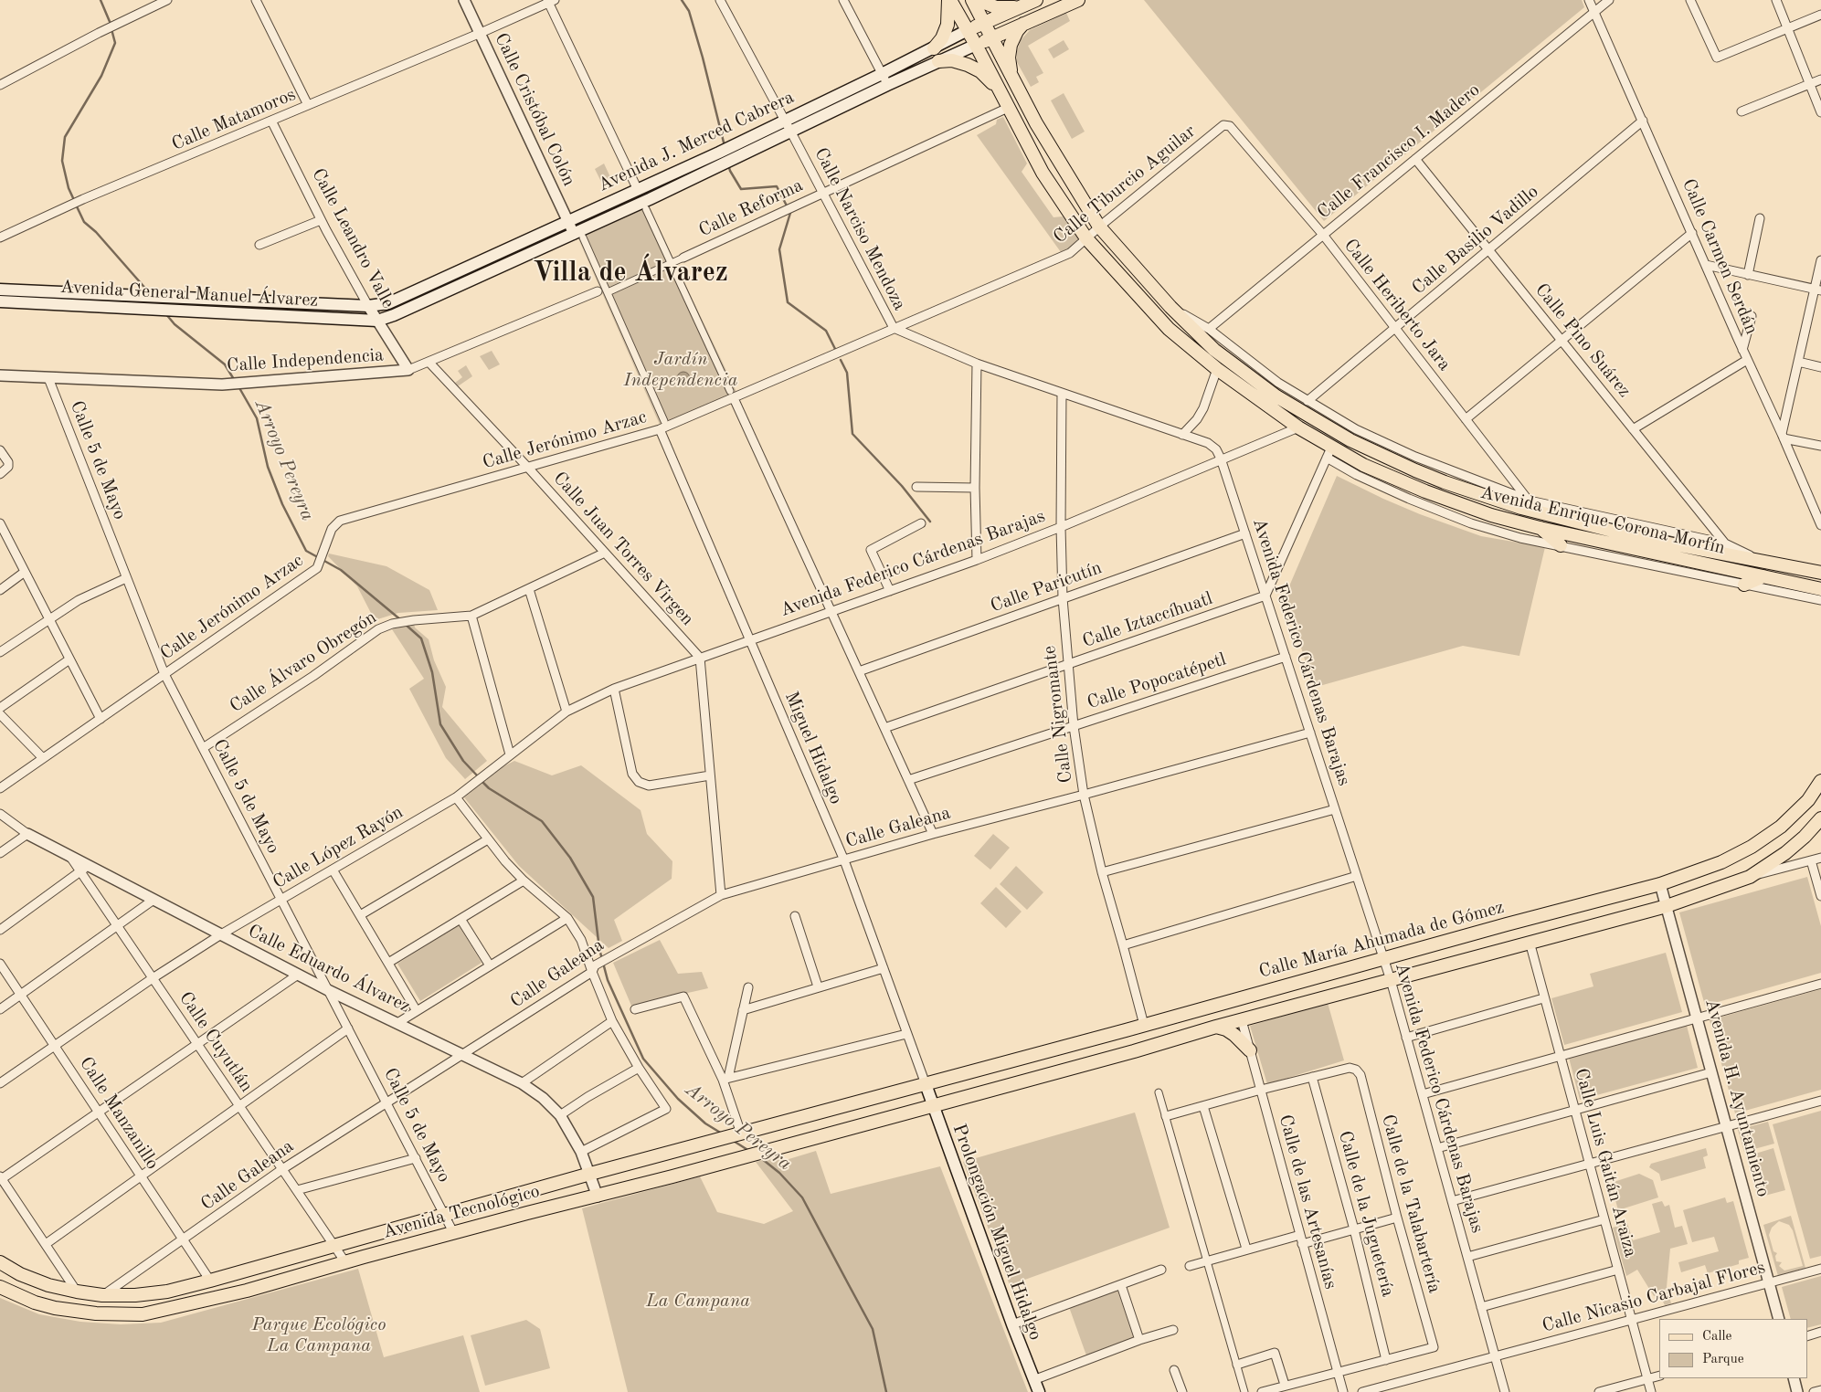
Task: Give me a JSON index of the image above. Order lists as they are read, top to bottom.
{
  "streets": {
    "main road": [
      "Avenida J. Merced Cabrera",
      "Avenida General Manuel Álvarez",
      "Avenida Enrique Corona Morfín",
      "Calle María Ahumada de Gómez",
      "Avenida Tecnológico",
      "Prolongación Miguel Hidalgo"
    ],
    "street": [
      "Calle Cristóbal Colón",
      "Calle Matamoros",
      "Calle Francisco I. Madero",
      "Calle Tiburcio Aguilar",
      "Calle Reforma",
      "Calle Narciso Mendoza",
      "Calle Leandro Valle",
      "Calle Basilio Vadillo",
      "Calle Carmen Serdán",
      "Calle Heriberto Jara",
      "Calle Pino Suárez",
      "Calle Independencia",
      "Calle Jerónimo Arzac",
      "Calle 5 de Mayo",
      "Calle Juan Torres Virgen",
      "Avenida Federico Cárdenas Barajas",
      "Calle Paricutín",
      "Calle Iztaccíhuatl",
      "Calle Álvaro Obregón",
      "Calle Popocatépetl",
      "Calle Nigromante",
      "Miguel Hidalgo",
      "Calle Galeana",
      "Calle López Rayón",
      "Calle Eduardo Álvarez",
      "Calle Cuyutlán",
      "Avenida H. Ayuntamiento",
      "Calle Manzanillo",
      "Calle Luis Gaitán Araiza",
      "Calle de las Artesanías",
      "Calle de la Talabartería",
      "Calle de la Juguetería",
      "Calle Nicasio Carbajal Flores"
    ]
  },
  "crossings": [
    ["Calle Cristóbal Colón", "Calle Matamoros"],
    ["Calle Cristóbal Colón", "Avenida J. Merced Cabrera"],
    ["Calle Matamoros", "Calle Leandro Valle"],
    ["Avenida J. Merced Cabrera", "Calle Narciso Mendoza"],
    ["Avenida J. Merced Cabrera", "Calle Leandro Valle"],
    ["Avenida J. Merced Cabrera", "Avenida General Manuel Álvarez"],
    ["Avenida J. Merced Cabrera", "Avenida Enrique Corona Morfín"],
    ["Calle Francisco I. Madero", "Calle Carmen Serdán"],
    ["Calle Francisco I. Madero", "Calle Heriberto Jara"],
    ["Calle Francisco I. Madero", "Calle Pino Suárez"],
    ["Calle Tiburcio Aguilar", "Calle Narciso Mendoza"],
    ["Calle Tiburcio Aguilar", "Calle Heriberto Jara"],
    ["Calle Tiburcio Aguilar", "Calle Jerónimo Arzac"],
    ["Calle Tiburcio Aguilar", "Avenida Enrique Corona Morfín"],
    ["Calle Tiburcio Aguilar", "Miguel Hidalgo"],
    ["Calle Reforma", "Calle Narciso Mendoza"],
    ["Calle Reforma", "Avenida Enrique Corona Morfín"],
    ["Calle Narciso Mendoza", "Avenida Federico Cárdenas Barajas"],
    ["Calle Narciso Mendoza", "Calle Nigromante"],
    ["Calle Leandro Valle", "Avenida General Manuel Álvarez"],
    ["Calle Leandro Valle", "Calle Independencia"],
    ["Calle Basilio Vadillo", "Calle Carmen Serdán"],
    ["Calle Basilio Vadillo", "Calle Heriberto Jara"],
    ["Calle Basilio Vadillo", "Calle Pino Suárez"],
    ["Calle Heriberto Jara", "Avenida Enrique Corona Morfín"],
    ["Calle Independencia", "Calle 5 de Mayo"],
    ["Calle Independencia", "Calle Juan Torres Virgen"],
    ["Calle Jerónimo Arzac", "Calle 5 de Mayo"],
    ["Calle Jerónimo Arzac", "Calle Juan Torres Virgen"],
    ["Calle Jerónimo Arzac", "Miguel Hidalgo"],
    ["Calle 5 de Mayo", "Calle Álvaro Obregón"],
    ["Calle 5 de Mayo", "Calle Galeana"],
    ["Calle 5 de Mayo", "Calle López Rayón"],
    ["Calle 5 de Mayo", "Calle Eduardo Álvarez"],
    ["Calle 5 de Mayo", "Avenida Tecnológico"],
    ["Calle Juan Torres Virgen", "Avenida Federico Cárdenas Barajas"],
    ["Calle Juan Torres Virgen", "Calle Álvaro Obregón"],
    ["Calle Juan Torres Virgen", "Calle López Rayón"],
    ["Avenida Federico Cárdenas Barajas", "Calle Paricutín"],
    ["Avenida Federico Cárdenas Barajas", "Calle Iztaccíhuatl"],
    ["Avenida Federico Cárdenas Barajas", "Calle Popocatépetl"],
    ["Avenida Federico Cárdenas Barajas", "Calle Nigromante"],
    ["Avenida Federico Cárdenas Barajas", "Miguel Hidalgo"],
    ["Avenida Federico Cárdenas Barajas", "Calle Galeana"],
    ["Avenida Federico Cárdenas Barajas", "Calle López Rayón"],
    ["Avenida Federico Cárdenas Barajas", "Calle María Ahumada de Gómez"],
    ["Avenida Federico Cárdenas Barajas", "Calle Nicasio Carbajal Flores"],
    ["Calle Paricutín", "Calle Nigromante"],
    ["Calle Iztaccíhuatl", "Calle Nigromante"],
    ["Calle Popocatépetl", "Calle Nigromante"],
    ["Calle Nigromante", "Calle Galeana"],
    ["Calle Nigromante", "Calle María Ahumada de Gómez"],
    ["Miguel Hidalgo", "Calle Galeana"],
    ["Miguel Hidalgo", "Calle María Ahumada de Gómez"],
    ["Miguel Hidalgo", "Avenida Tecnológico"],
    ["Miguel Hidalgo", "Prolongación Miguel Hidalgo"],
    ["Calle Galeana", "Calle Eduardo Álvarez"],
    ["Calle Galeana", "Calle Cuyutlán"],
    ["Calle Galeana", "Calle Manzanillo"],
    ["Calle Galeana", "Avenida Tecnológico"],
    ["Calle López Rayón", "Calle Eduardo Álvarez"],
    ["Calle López Rayón", "Calle Cuyutlán"],
    ["Calle López Rayón", "Calle Manzanillo"],
    ["Calle María Ahumada de Gómez", "Avenida H. Ayuntamiento"],
    ["Calle María Ahumada de Gómez", "Avenida Tecnológico"],
    ["Calle María Ahumada de Gómez", "Prolongación Miguel Hidalgo"],
    ["Calle Eduardo Álvarez", "Calle Cuyutlán"],
    ["Calle Eduardo Álvarez", "Avenida Tecnológico"],
    ["Calle Cuyutlán", "Avenida Tecnológico"],
    ["Avenida H. Ayuntamiento", "Calle Nicasio Carbajal Flores"],
    ["Calle Manzanillo", "Avenida Tecnológico"],
    ["Calle Luis Gaitán Araiza", "Calle Nicasio Carbajal Flores"],
    ["Calle de la Talabartería", "Calle de la Juguetería"],
    ["Avenida Tecnológico", "Prolongación Miguel Hidalgo"]
  ],
  "districts": ["Villa de Álvarez"],
  "water": ["Arroyo Pereyra"],
  "parks": ["Jardín Independencia", "La Campana", "Parque Ecológico La Campana"],
  "legend": ["Calle", "Parque"]
}
